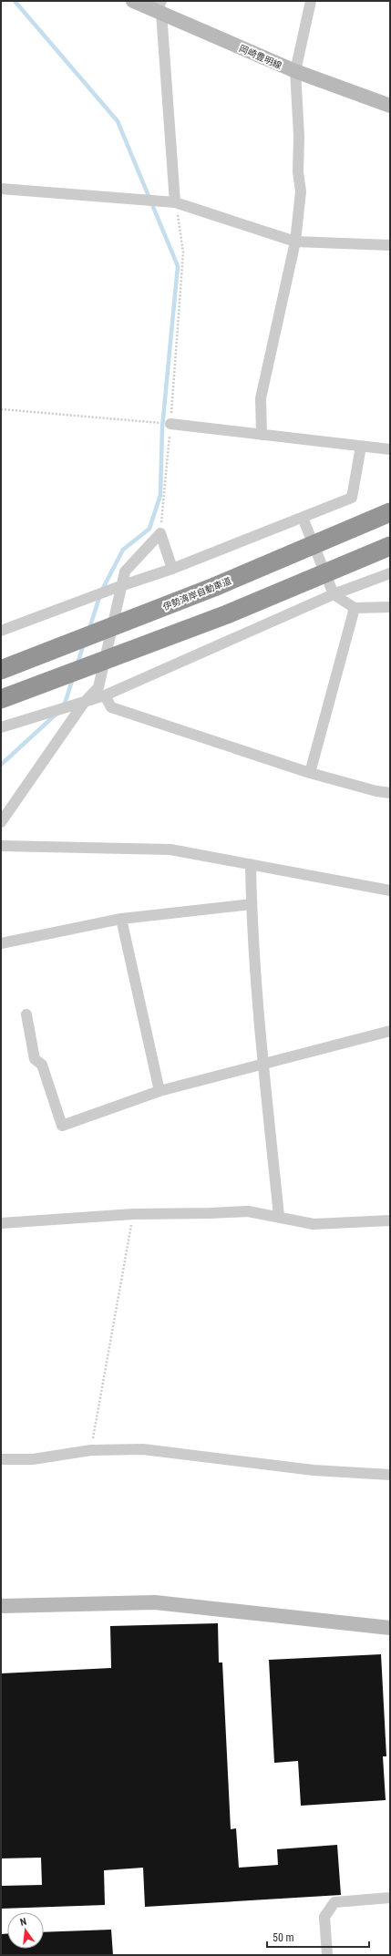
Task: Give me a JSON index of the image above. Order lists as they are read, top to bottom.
{
  "streets": {
    "highway": ["伊勢湾岸自動車道"],
    "street": ["岡崎豊明線"]
  },
  "scale_bar": "50 m",
  "north": "top"
}
